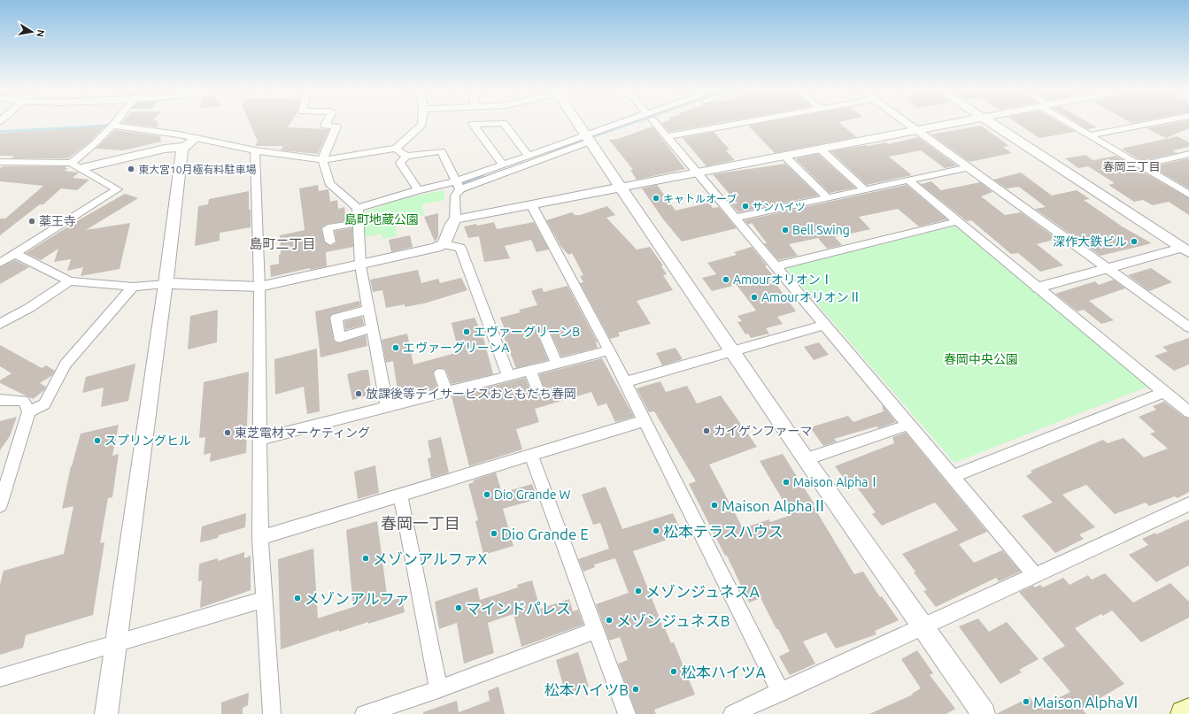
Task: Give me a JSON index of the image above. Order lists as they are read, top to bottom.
{
  "districts": ["春岡三丁目", "島町二丁目", "春岡一丁目"],
  "parks": ["島町地蔵公園", "春岡中央公園"],
  "places": [
    "東大宮10月極有料駐車場",
    "キャトルオーブ",
    "サンハイツ",
    "薬王寺",
    "Bell Swing",
    "深作大鉄ビル",
    "AmourオリオンⅠ",
    "AmourオリオンⅡ",
    "エヴァーグリーンB",
    "エヴァーグリーンA",
    "放課後等デイサービスおともだち春岡",
    "カイゲンファーマ",
    "東芝電材マーケティング",
    "スプリングヒル",
    "Maison AlphaⅠ",
    "Dio Grande W",
    "Maison AlphaⅡ",
    "松本テラスハウス",
    "Dio Grande E",
    "メゾンアルファX",
    "メゾンジュネスA",
    "メゾンアルファ",
    "マインドパレス",
    "メゾンジュネスB",
    "松本ハイツA",
    "松本ハイツB",
    "Maison AlphaⅥ"
  ],
  "north": "right"
}
